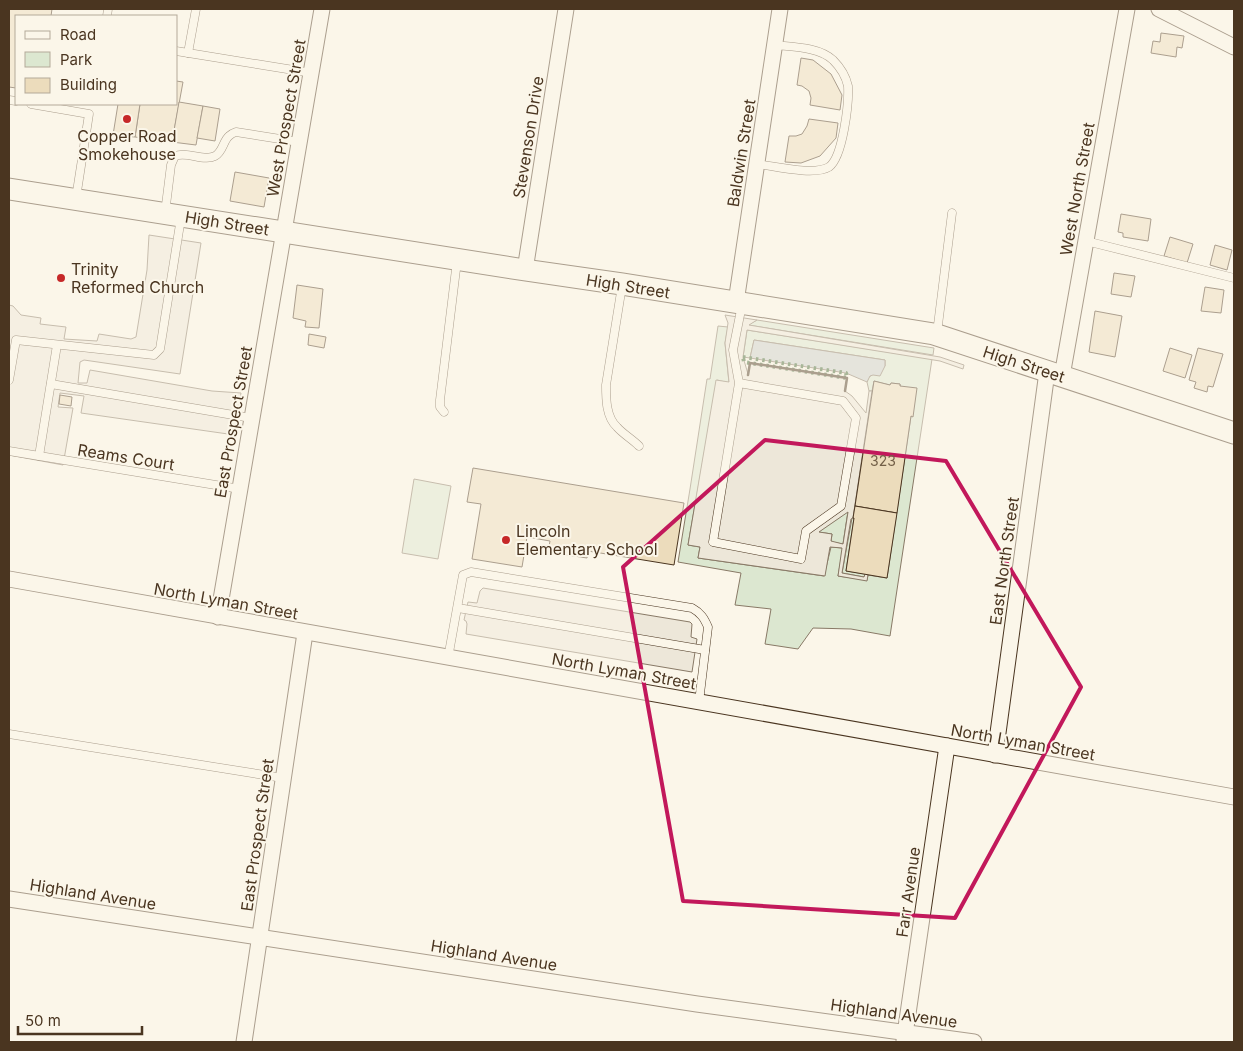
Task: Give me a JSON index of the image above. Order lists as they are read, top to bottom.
{
  "streets": {
    "main road": ["High Street"],
    "street": [
      "West Prospect Street",
      "Stevenson Drive",
      "Baldwin Street",
      "West North Street",
      "East Prospect Street",
      "East North Street",
      "North Lyman Street",
      "Farr Avenue",
      "Highland Avenue"
    ],
    "lane": ["Reams Court"]
  },
  "crossings": [
    ["West Prospect Street", "High Street"],
    ["West Prospect Street", "East Prospect Street"],
    ["Stevenson Drive", "High Street"],
    ["Baldwin Street", "High Street"],
    ["West North Street", "High Street"],
    ["West North Street", "East North Street"],
    ["High Street", "East Prospect Street"],
    ["High Street", "East North Street"],
    ["East Prospect Street", "Reams Court"],
    ["East Prospect Street", "North Lyman Street"],
    ["East Prospect Street", "Highland Avenue"],
    ["East North Street", "North Lyman Street"],
    ["North Lyman Street", "Farr Avenue"],
    ["Farr Avenue", "Highland Avenue"]
  ],
  "places": ["Copper Road Smokehouse", "Trinity Reformed Church", "Lincoln Elementary School"],
  "house_numbers": ["323"],
  "legend": ["Road", "Park", "Building"],
  "scale_bar": "50 m"
}
